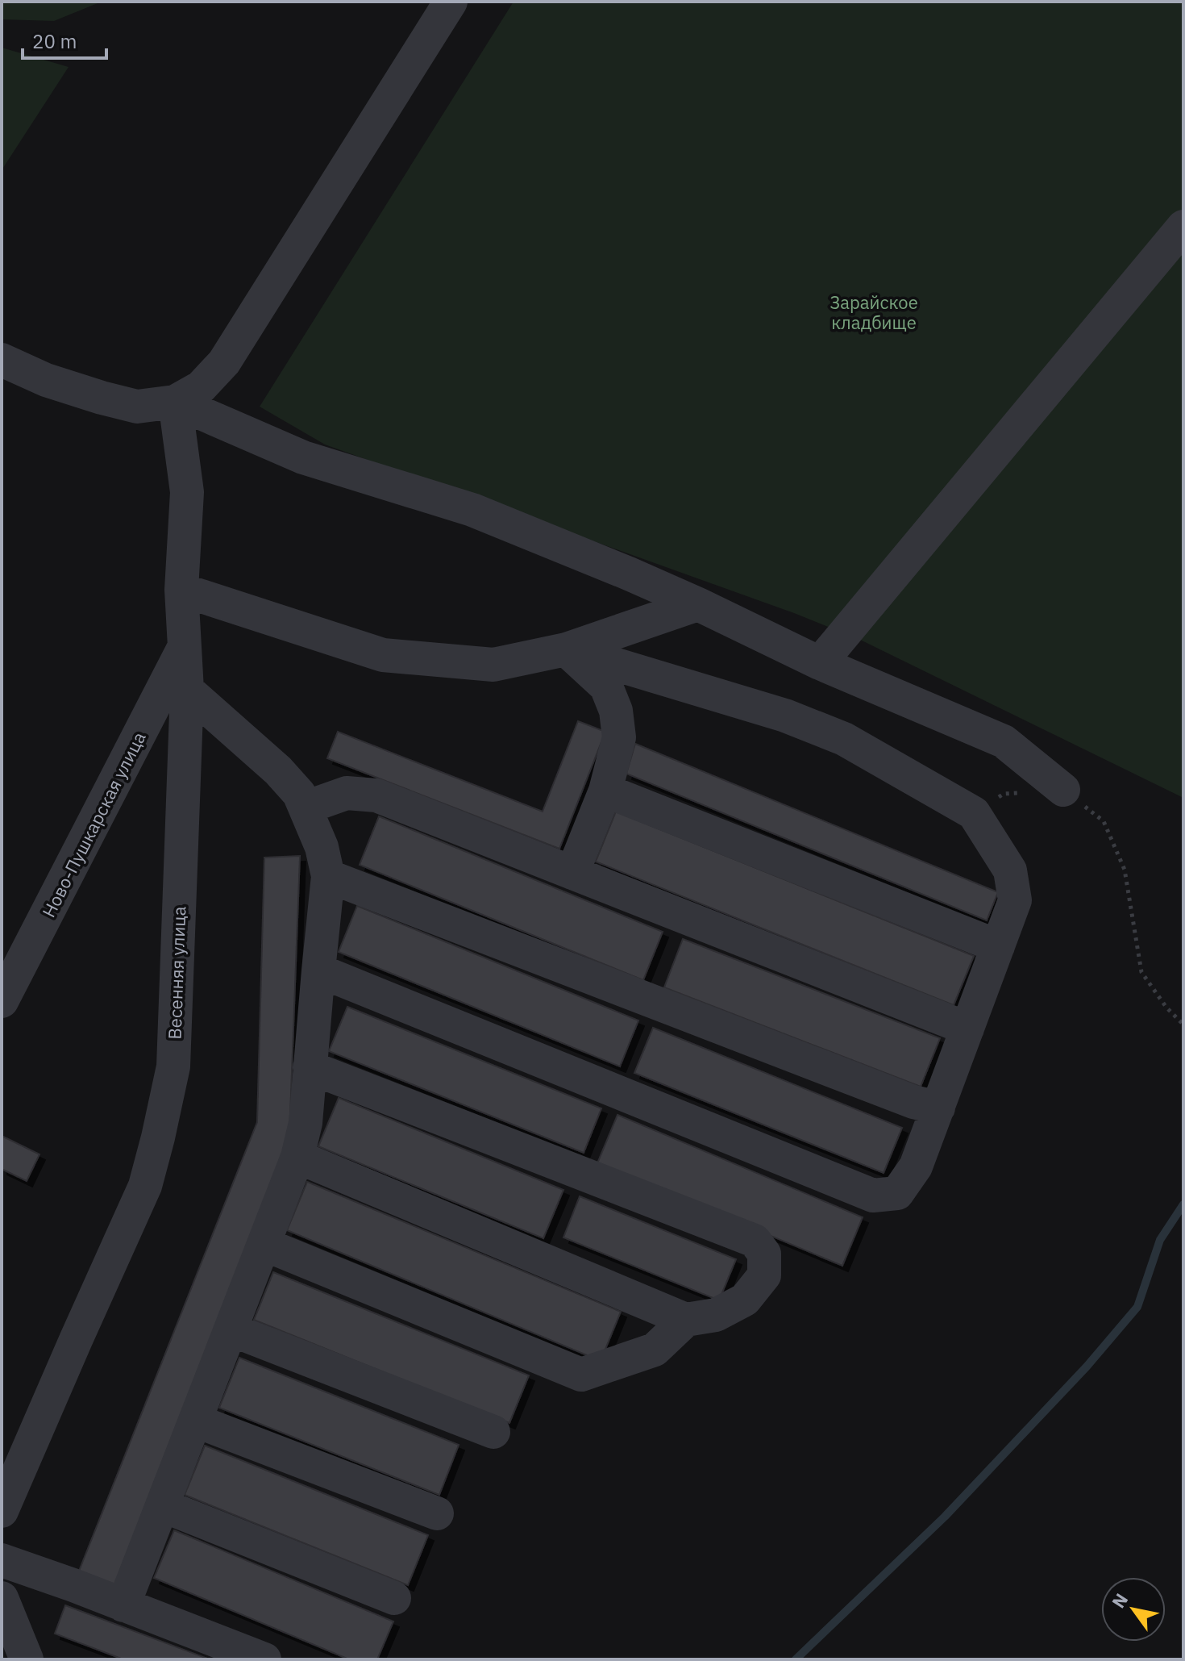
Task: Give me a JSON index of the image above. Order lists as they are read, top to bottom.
{
  "streets": {
    "street": ["Ново-Пушкарская улица", "Весенняя улица"]
  },
  "crossings": [
    ["Ново-Пушкарская улица", "Весенняя улица"]
  ],
  "parks": ["Зарайское кладбище"],
  "scale_bar": "20 m",
  "north": "top left"
}
